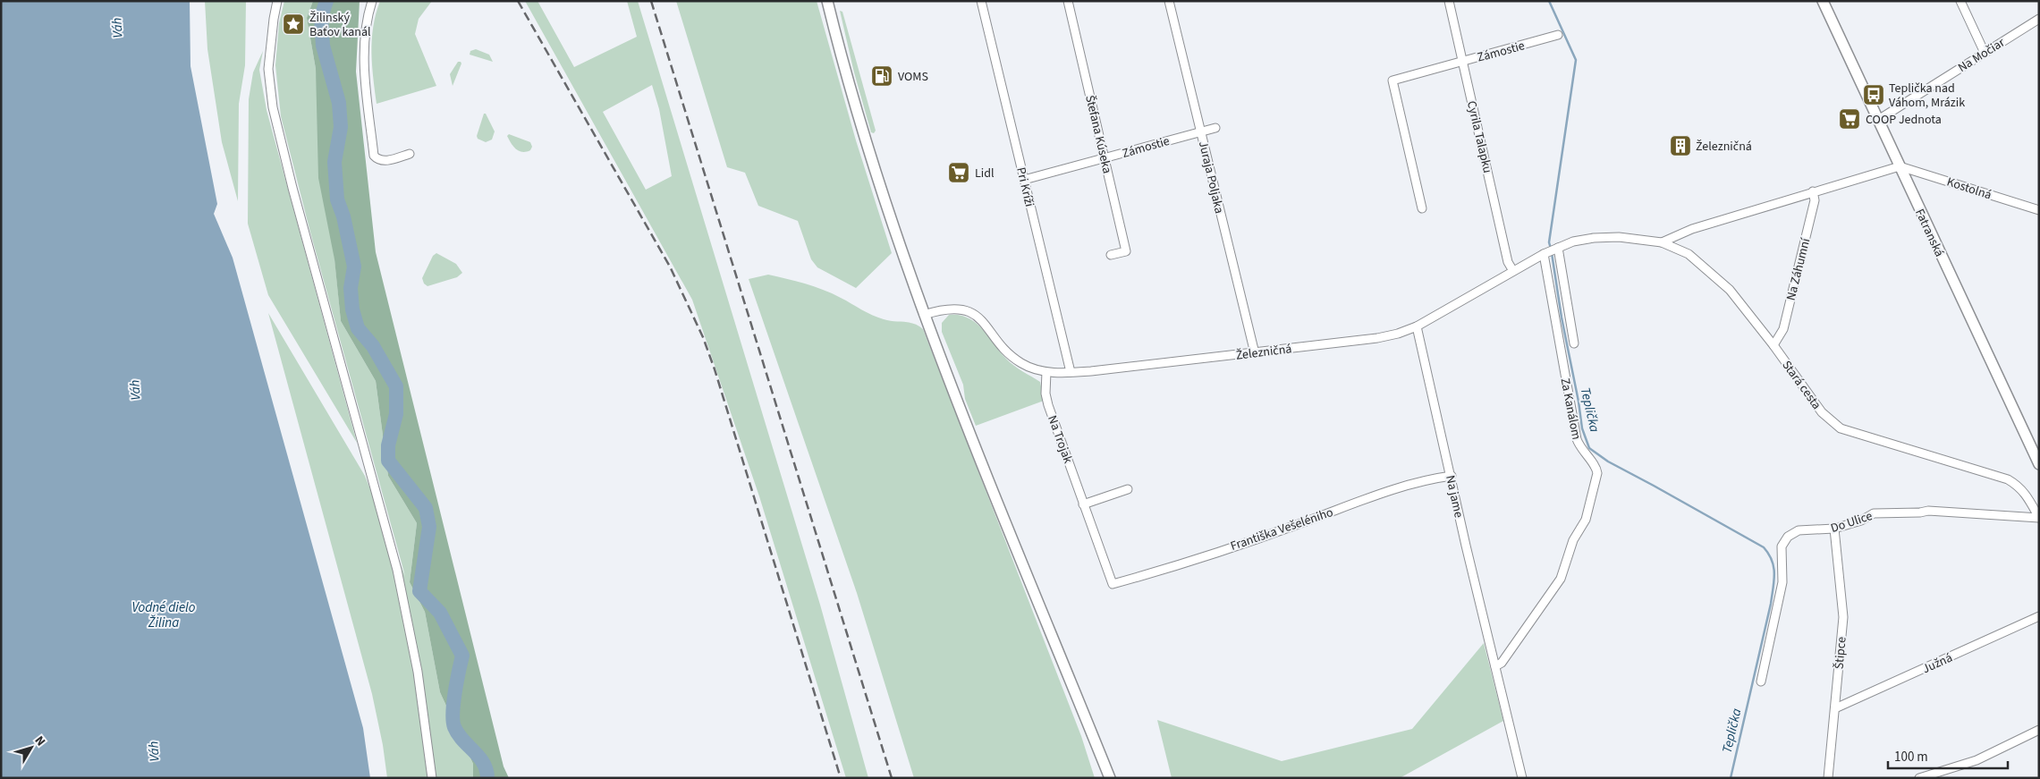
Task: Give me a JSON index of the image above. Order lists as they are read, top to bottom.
{
  "streets": {
    "main road": ["Fatranská"],
    "street": [
      "Zámostie",
      "Na Močiar",
      "Štefana Kúseka",
      "Cyrila Talapku",
      "Juraja Poljaka",
      "Pri Kríži",
      "Kostolná",
      "Na Záhumní",
      "Železničná",
      "Stará cesta",
      "Za Kanálom",
      "Na Trojak",
      "Na jame",
      "Do Ulice",
      "Františka Vešeléniho",
      "Štipce",
      "Južná"
    ]
  },
  "crossings": [
    ["Zámostie", "Štefana Kúseka"],
    ["Zámostie", "Cyrila Talapku"],
    ["Zámostie", "Juraja Poljaka"],
    ["Zámostie", "Pri Kríži"],
    ["Na Močiar", "Fatranská"],
    ["Cyrila Talapku", "Železničná"],
    ["Juraja Poljaka", "Železničná"],
    ["Pri Kríži", "Železničná"],
    ["Kostolná", "Fatranská"],
    ["Na Záhumní", "Stará cesta"],
    ["Železničná", "Stará cesta"],
    ["Železničná", "Za Kanálom"],
    ["Železničná", "Na Trojak"],
    ["Železničná", "Na jame"],
    ["Stará cesta", "Do Ulice"],
    ["Za Kanálom", "Na jame"],
    ["Na Trojak", "Františka Vešeléniho"],
    ["Na jame", "Františka Vešeléniho"],
    ["Do Ulice", "Štipce"],
    ["Štipce", "Južná"]
  ],
  "water": ["Váh", "Teplička", "Vodné dielo Žilina"],
  "places": {
    "place": ["Žilinský Baťov kanál"],
    "fuel station": ["VOMS"],
    "bus stop": ["Teplička nad Váhom, Mrázik"],
    "supermarket": ["COOP Jednota", "Lidl"],
    "building": ["Železničná"]
  },
  "scale_bar": "100 m",
  "north": "top right"
}
